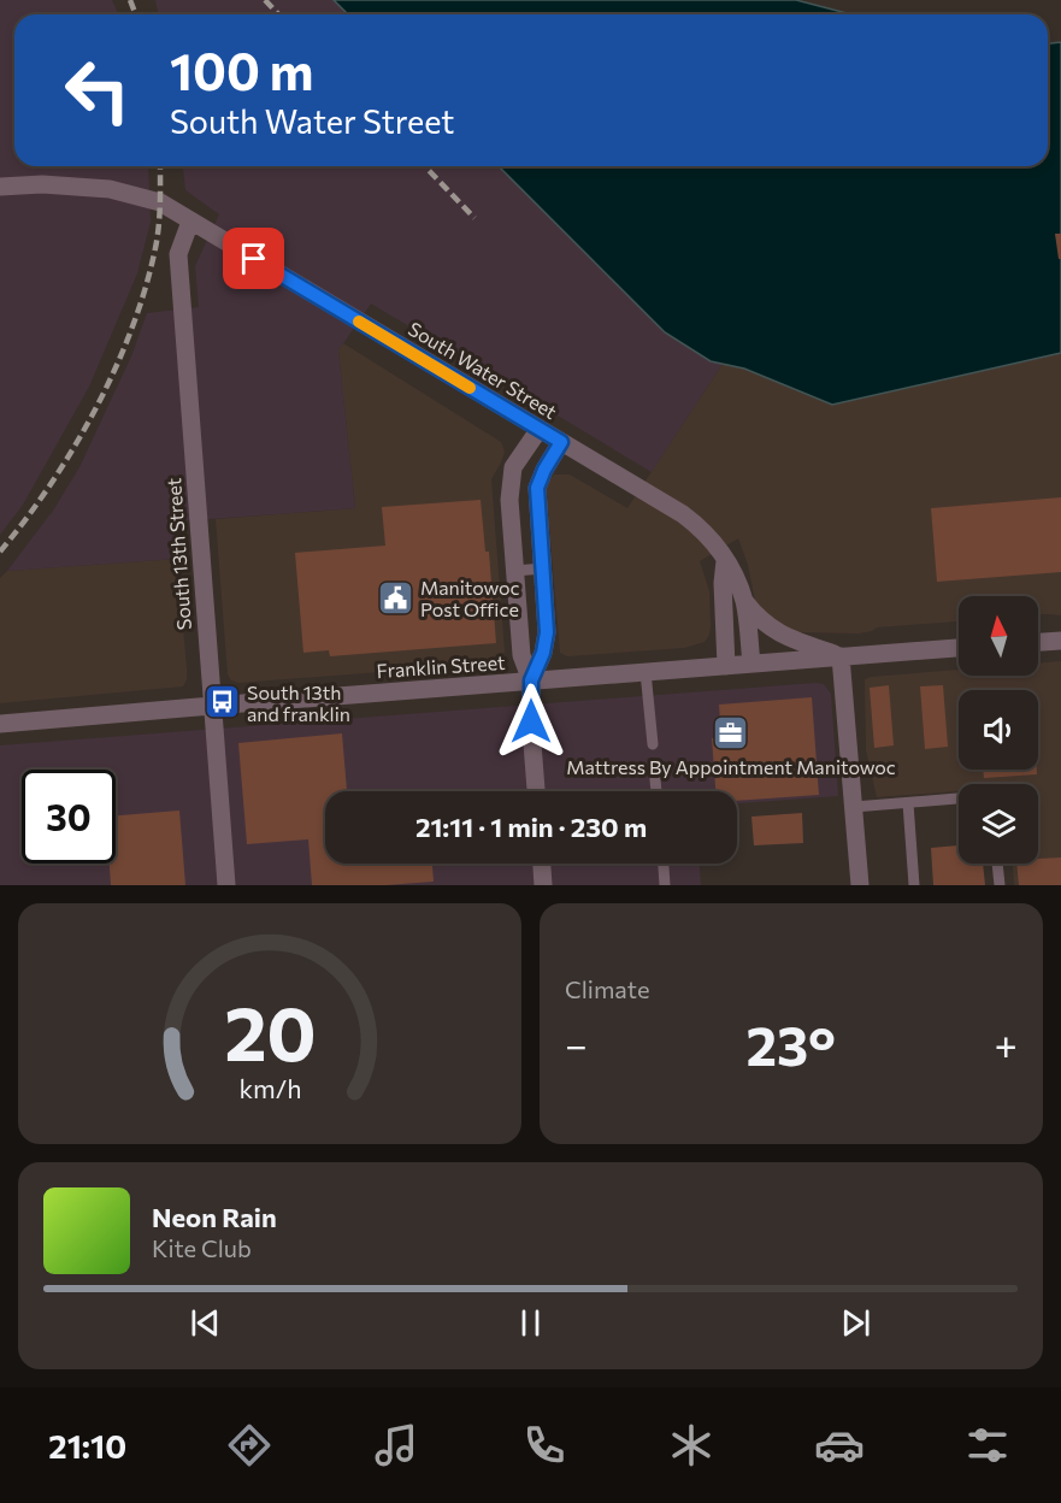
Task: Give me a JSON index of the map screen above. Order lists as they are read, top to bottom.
{
  "streets": {
    "street": ["South Water Street", "South 13th Street", "Franklin Street"]
  },
  "crossings": [
    ["South Water Street", "South 13th Street"],
    ["South 13th Street", "Franklin Street"]
  ],
  "places": {
    "public building": ["Manitowoc Post Office"],
    "bus stop": ["South 13th and franklin"],
    "office": ["Mattress By Appointment Manitowoc"]
  },
  "north": "top",
  "page": {
    "turn": ["100 m", "South Water Street"],
    "limit": "30",
    "trip": "21:11 · 1 min · 230 m",
    "tile": "Climate",
    "heat": ["−", "23°", "+"],
    "song": ["Neon Rain", "Kite Club"],
    "tabs": "21:10",
    "gauge": ["20", "km/h"]
  }
}
